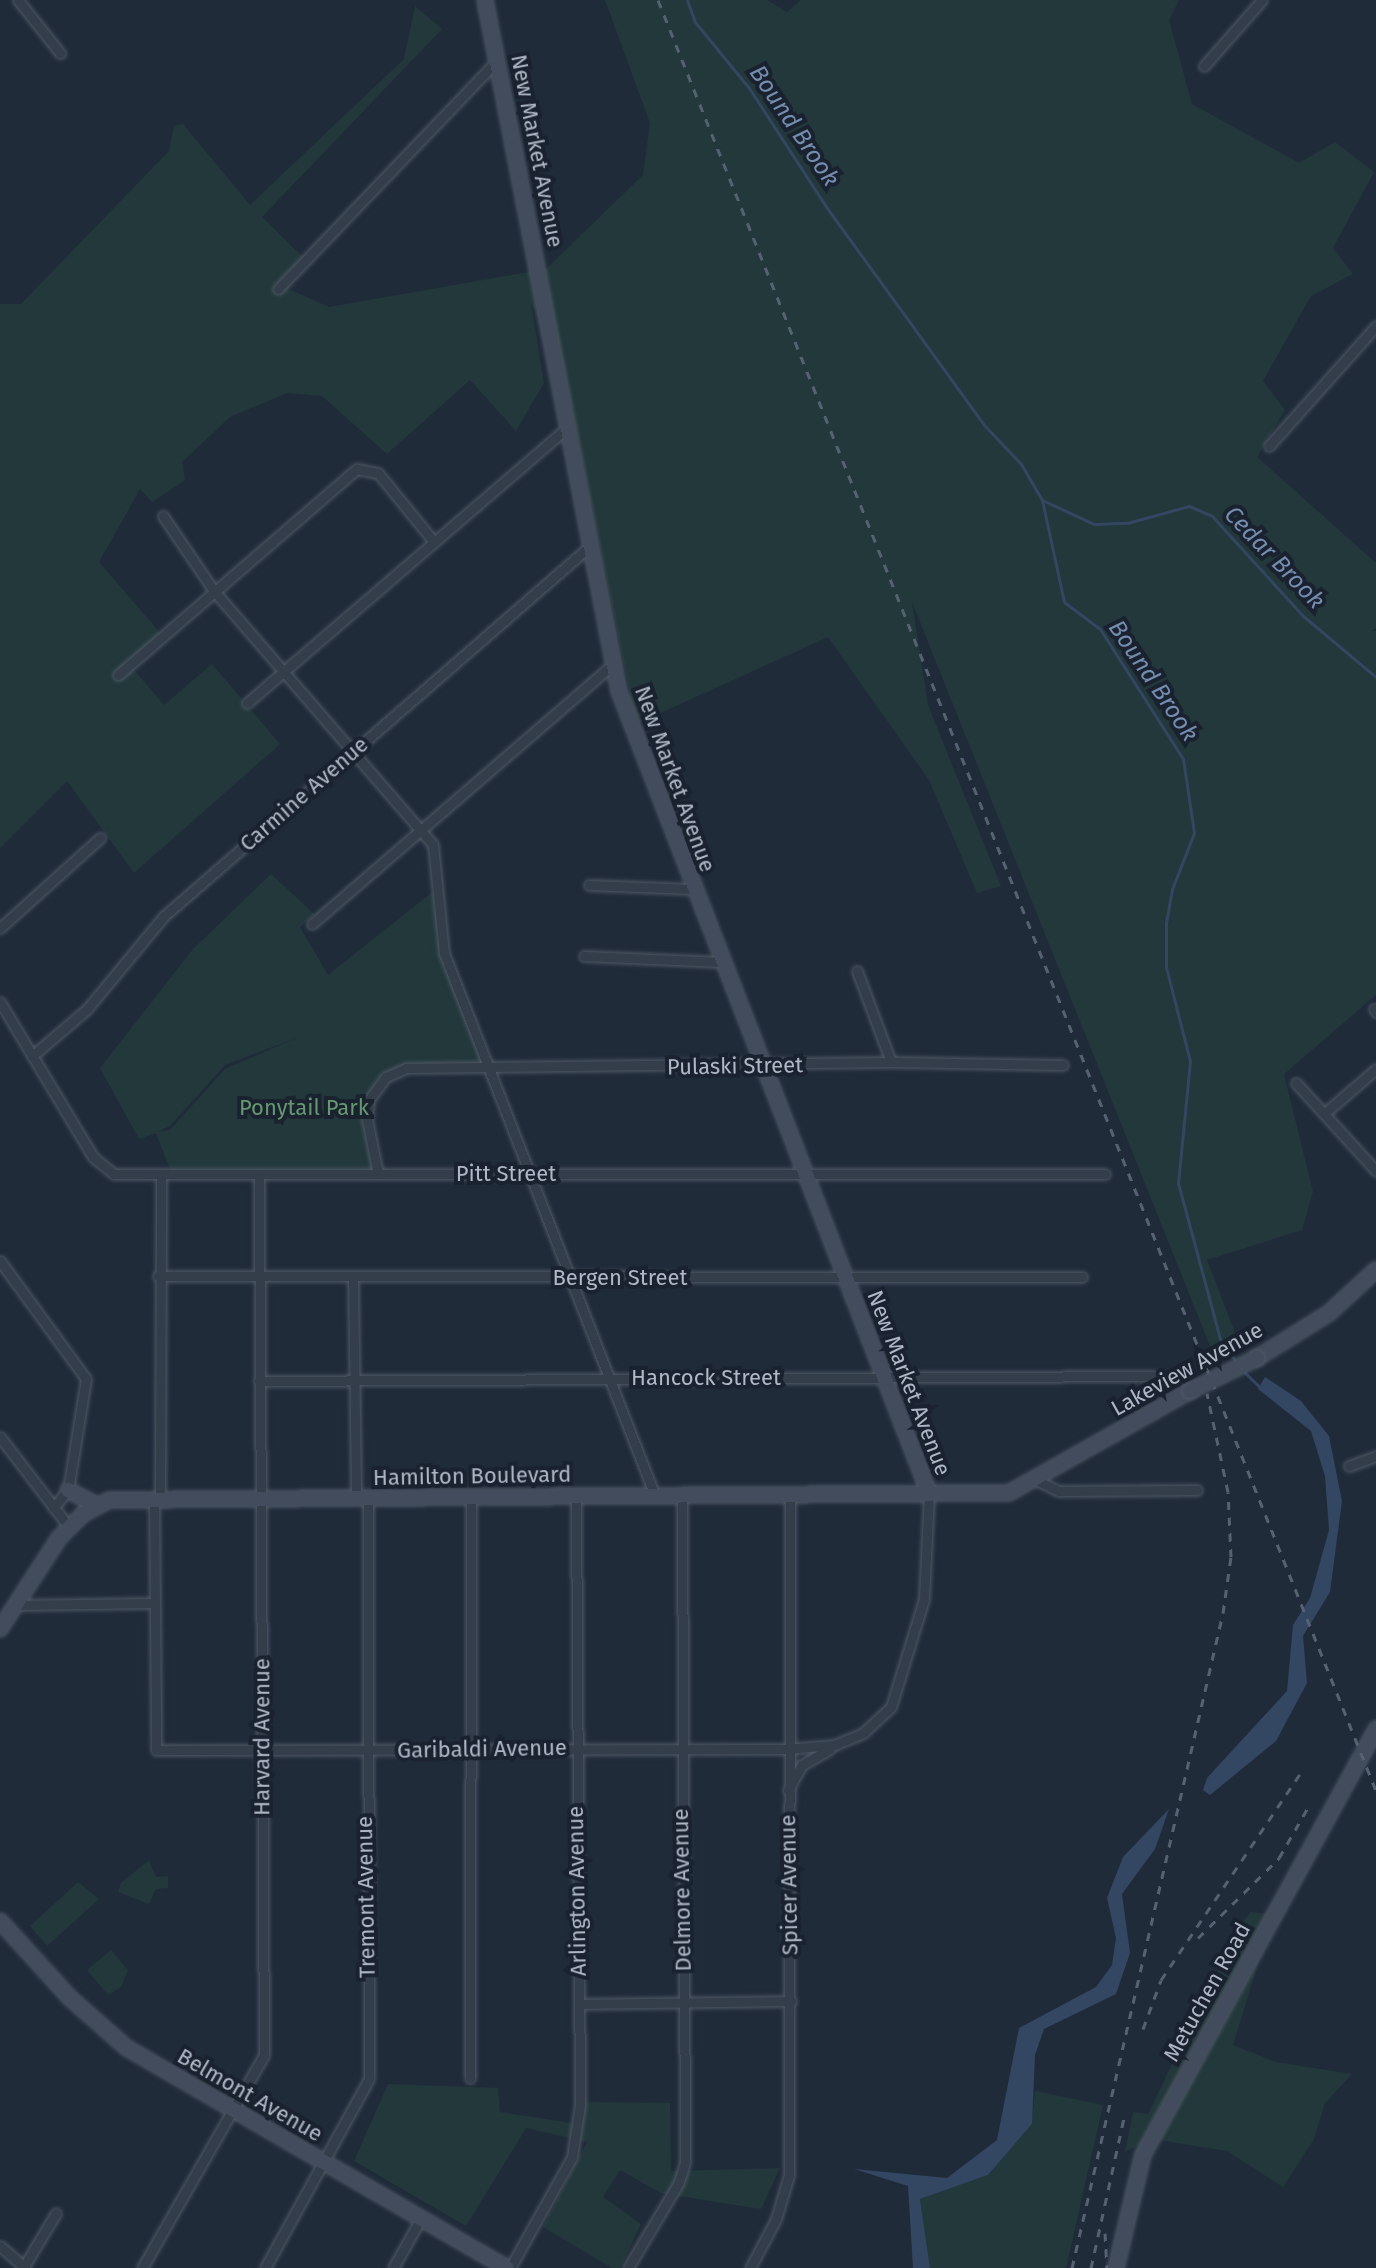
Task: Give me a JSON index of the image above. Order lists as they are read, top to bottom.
{
  "streets": {
    "main road": [
      "New Market Avenue",
      "Lakeview Avenue",
      "Hamilton Boulevard",
      "Metuchen Road",
      "Belmont Avenue"
    ],
    "street": [
      "Carmine Avenue",
      "Pulaski Street",
      "Pitt Street",
      "Bergen Street",
      "Hancock Street",
      "Harvard Avenue",
      "Garibaldi Avenue",
      "Spicer Avenue",
      "Delmore Avenue",
      "Arlington Avenue",
      "Tremont Avenue"
    ]
  },
  "crossings": [
    ["New Market Avenue", "Carmine Avenue"],
    ["New Market Avenue", "Pulaski Street"],
    ["New Market Avenue", "Pitt Street"],
    ["New Market Avenue", "Bergen Street"],
    ["New Market Avenue", "Hancock Street"],
    ["New Market Avenue", "Hamilton Boulevard"],
    ["Carmine Avenue", "Pitt Street"],
    ["Pulaski Street", "Pitt Street"],
    ["Pitt Street", "Harvard Avenue"],
    ["Bergen Street", "Harvard Avenue"],
    ["Bergen Street", "Tremont Avenue"],
    ["Lakeview Avenue", "Hamilton Boulevard"],
    ["Hancock Street", "Harvard Avenue"],
    ["Hancock Street", "Tremont Avenue"],
    ["Hamilton Boulevard", "Harvard Avenue"],
    ["Hamilton Boulevard", "Spicer Avenue"],
    ["Hamilton Boulevard", "Delmore Avenue"],
    ["Hamilton Boulevard", "Arlington Avenue"],
    ["Hamilton Boulevard", "Tremont Avenue"],
    ["Harvard Avenue", "Garibaldi Avenue"],
    ["Harvard Avenue", "Belmont Avenue"],
    ["Garibaldi Avenue", "Spicer Avenue"],
    ["Garibaldi Avenue", "Delmore Avenue"],
    ["Garibaldi Avenue", "Arlington Avenue"],
    ["Garibaldi Avenue", "Tremont Avenue"],
    ["Arlington Avenue", "Belmont Avenue"],
    ["Tremont Avenue", "Belmont Avenue"]
  ],
  "water": ["Bound Brook", "Cedar Brook"],
  "parks": ["Ponytail Park"]
}
